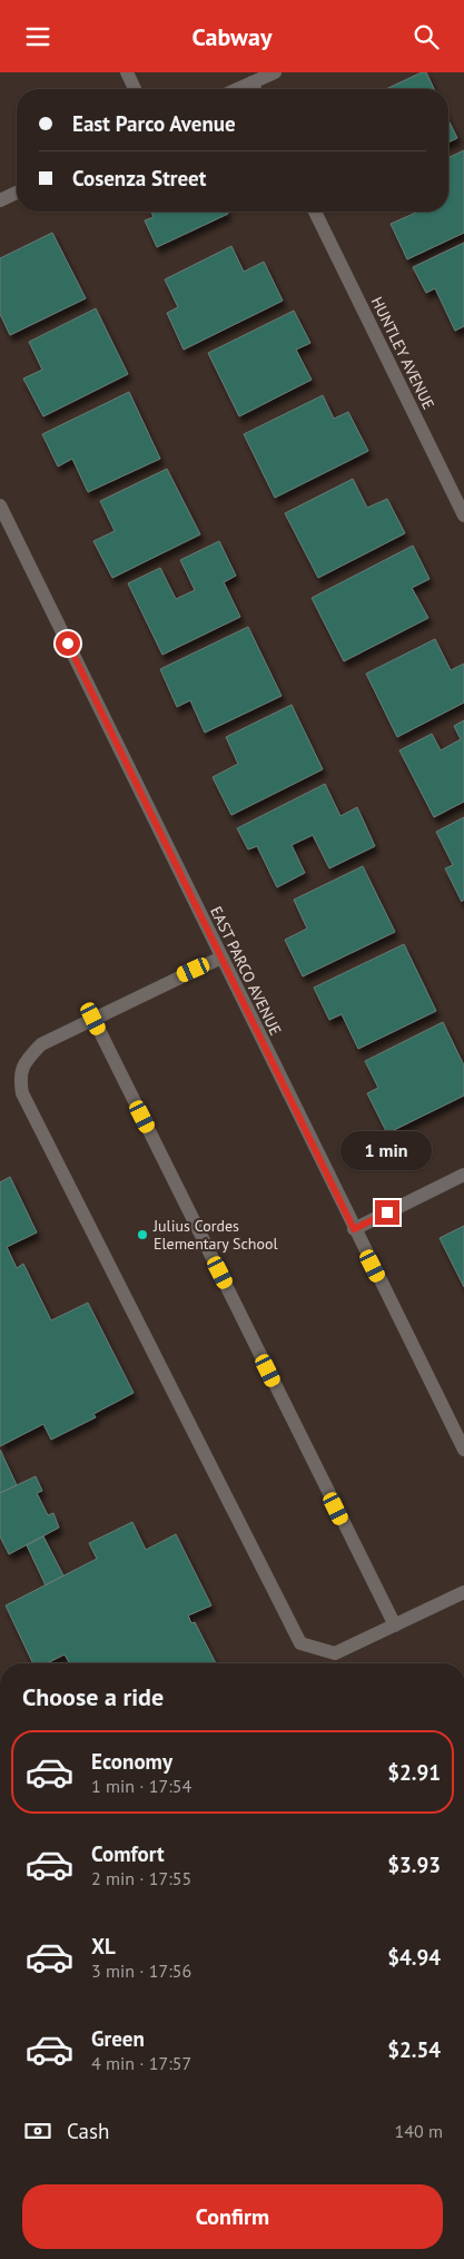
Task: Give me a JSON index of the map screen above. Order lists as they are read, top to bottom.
{
  "streets": {
    "street": ["HUNTLEY AVENUE", "EAST PARCO AVENUE"]
  },
  "places": ["Julius Cordes Elementary School"],
  "page": {
    "header": "Cabway",
    "banner": ["East Parco Avenue", "Cosenza Street"],
    "bubble": "1 min",
    "heading": "Choose a ride",
    "list": [
      {
        "name": "Economy",
        "note": "1 min · 17:54",
        "value": "$2.91"
      },
      {
        "name": "Comfort",
        "note": "2 min · 17:55",
        "value": "$3.93"
      },
      {
        "name": "XL",
        "note": "3 min · 17:56",
        "value": "$4.94"
      },
      {
        "name": "Green",
        "note": "4 min · 17:57",
        "value": "$2.54"
      }
    ],
    "pay": ["Cash", "140 m"],
    "buttons": "Confirm"
  }
}
